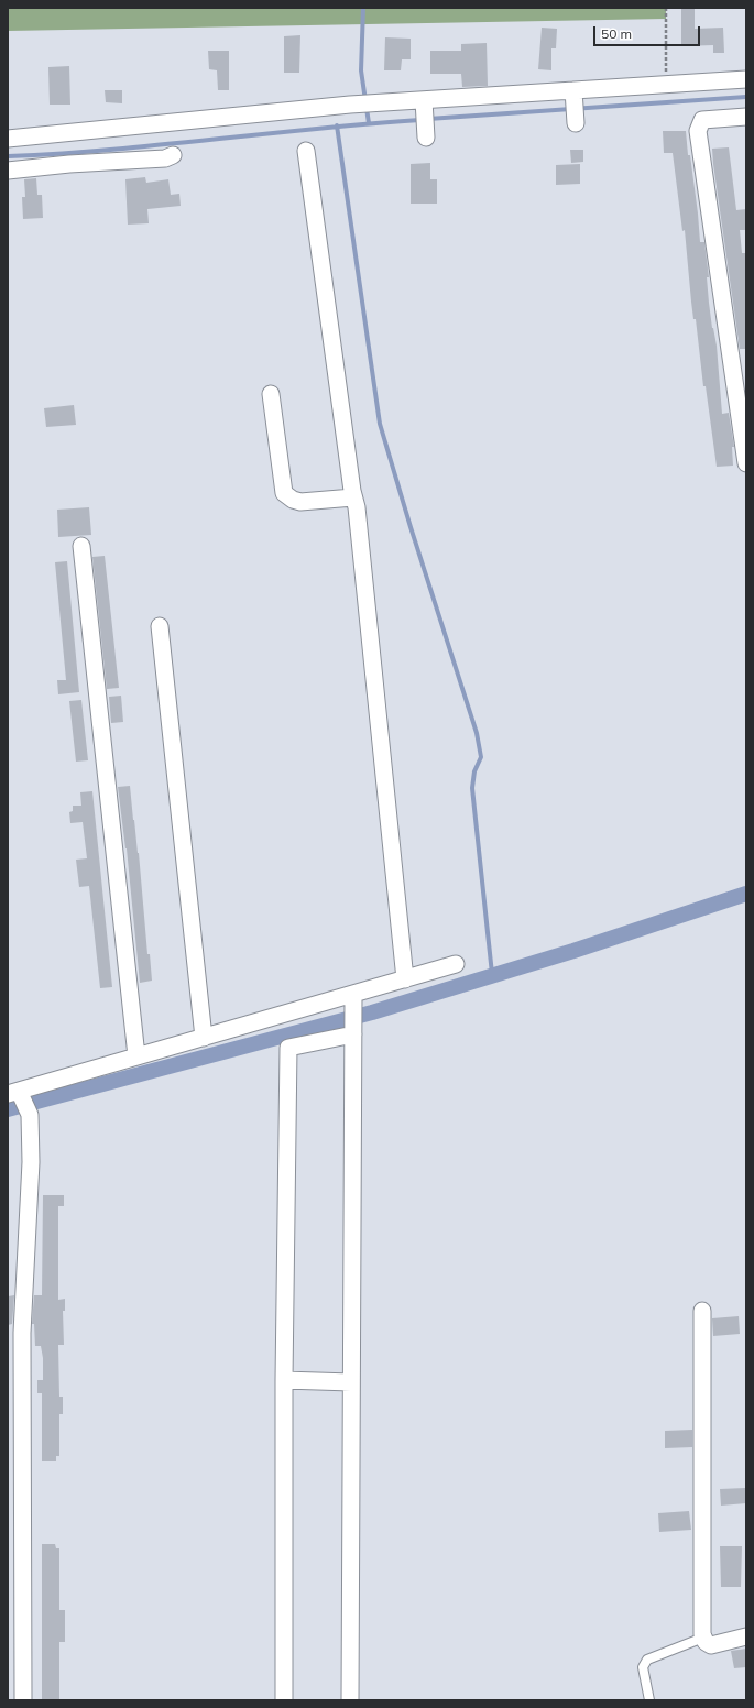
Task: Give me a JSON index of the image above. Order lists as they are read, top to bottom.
{
  "scale_bar": "50 m"
}
